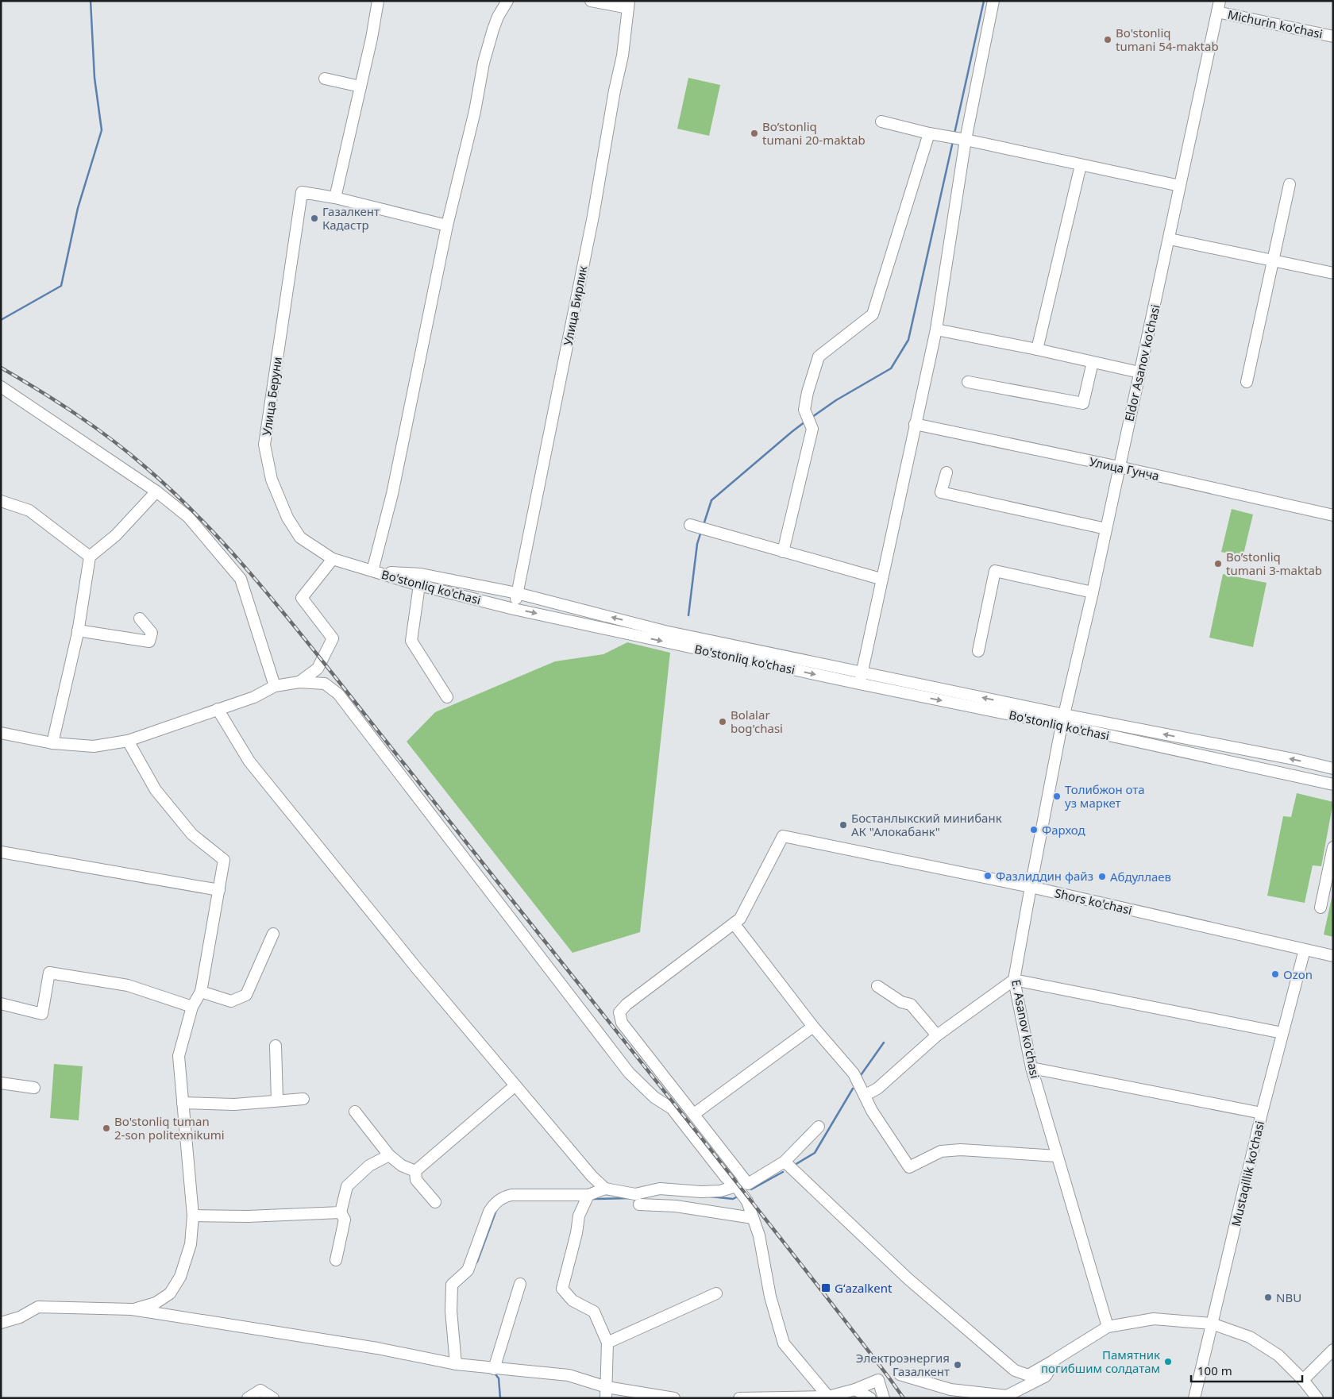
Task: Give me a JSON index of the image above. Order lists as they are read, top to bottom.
{
  "streets": {
    "street": [
      "Michurin ko'chasi",
      "Улица Бирлик",
      "Eldor Asanov ko'chasi",
      "Улица Беруни",
      "Улица Гунча",
      "Bo'stonliq ko'chasi",
      "Shors ko'chasi",
      "E. Asanov ko'chasi",
      "Mustaqillik ko'chasi"
    ]
  },
  "crossings": [
    ["Michurin ko'chasi", "Eldor Asanov ko'chasi"],
    ["Улица Бирлик", "Bo'stonliq ko'chasi"],
    ["Eldor Asanov ko'chasi", "Улица Гунча"],
    ["Eldor Asanov ko'chasi", "Bo'stonliq ko'chasi"],
    ["Eldor Asanov ko'chasi", "E. Asanov ko'chasi"],
    ["Улица Беруни", "Bo'stonliq ko'chasi"],
    ["Bo'stonliq ko'chasi", "E. Asanov ko'chasi"],
    ["Shors ko'chasi", "E. Asanov ko'chasi"],
    ["Shors ko'chasi", "Mustaqillik ko'chasi"]
  ],
  "places": {
    "other": [
      "Bo'stonliq tumani 54-maktab",
      "Bo’stonliq tumani 20-maktab",
      "Газалкент Кадастр",
      "Bo’stonliq tumani 3-maktab",
      "Bolalar bog'chasi",
      "Толибжон ота уз маркет",
      "Бостанлыкский минибанк АК \"Алокабанк\"",
      "Фарход",
      "Фазлиддин файз",
      "Абдуллаев",
      "Ozon",
      "Bo'stonliq tuman 2-son politexnikumi",
      "NBU",
      "Памятник погибшим солдатам",
      "Электроэнергия Газалкент"
    ],
    "transit": ["Gʻazalkent"]
  },
  "scale_bar": "100 m"
}
